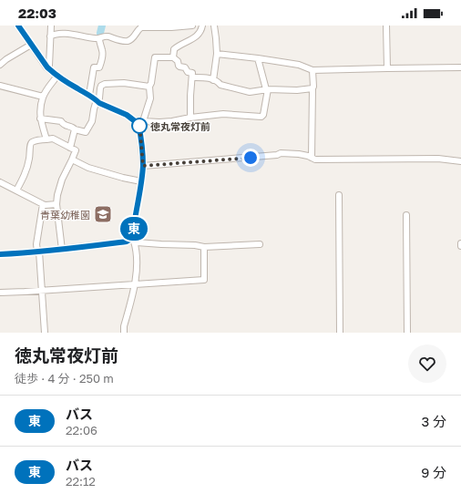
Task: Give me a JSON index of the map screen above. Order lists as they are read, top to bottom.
{
  "places": {
    "other": ["徳丸常夜灯前"],
    "school or university": ["青葉幼稚園"]
  },
  "lines": ["bus line 東"],
  "page": {
    "status": "22:03",
    "on_map": "東",
    "heading": ["徳丸常夜灯前", "徒歩 · 4 分 · 250 m"],
    "list": [
      {
        "mark": "東",
        "name": "バス",
        "note": "22:06",
        "value": "3 分"
      },
      {
        "mark": "東",
        "name": "バス",
        "note": "22:12",
        "value": "9 分"
      }
    ]
  }
}
